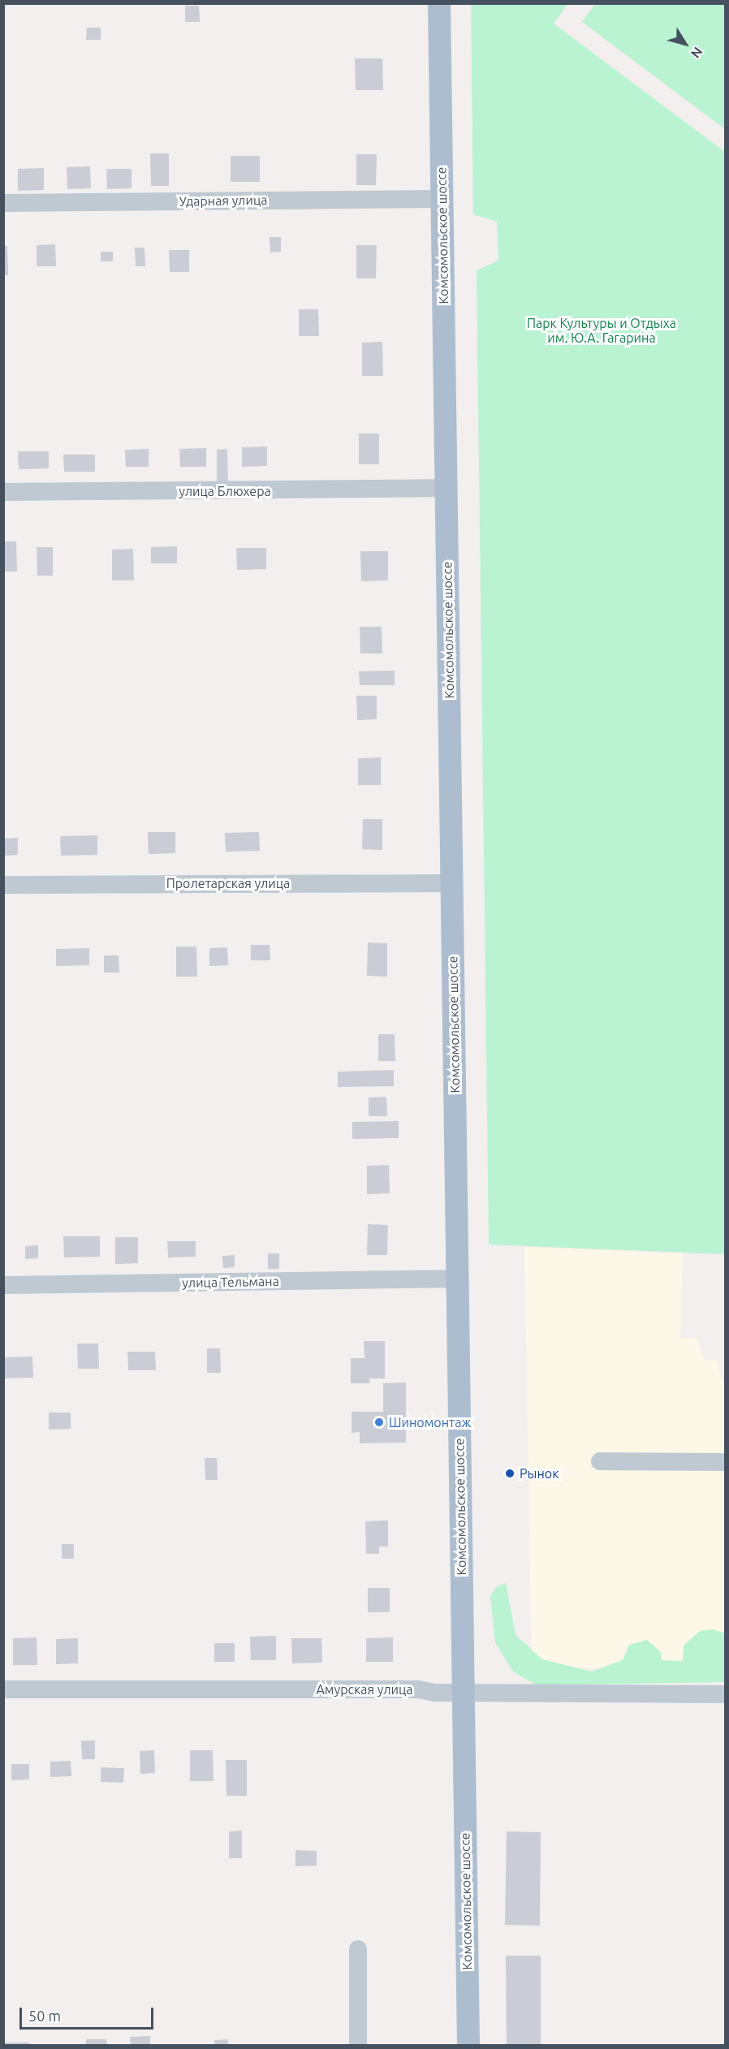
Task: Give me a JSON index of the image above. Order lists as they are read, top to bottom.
{
  "streets": {
    "main road": ["Комсомольское шоссе"],
    "street": [
      "Ударная улица",
      "улица Блюхера",
      "Пролетарская улица",
      "улица Тельмана",
      "Амурская улица"
    ]
  },
  "crossings": [
    ["Ударная улица", "Комсомольское шоссе"],
    ["Комсомольское шоссе", "улица Блюхера"],
    ["Комсомольское шоссе", "Пролетарская улица"],
    ["Комсомольское шоссе", "улица Тельмана"],
    ["Комсомольское шоссе", "Амурская улица"]
  ],
  "parks": ["Парк Культуры и Отдыха им. Ю.А. Гагарина"],
  "places": ["Шиномонтаж", "Рынок"],
  "scale_bar": "50 m",
  "north": "bottom right"
}
